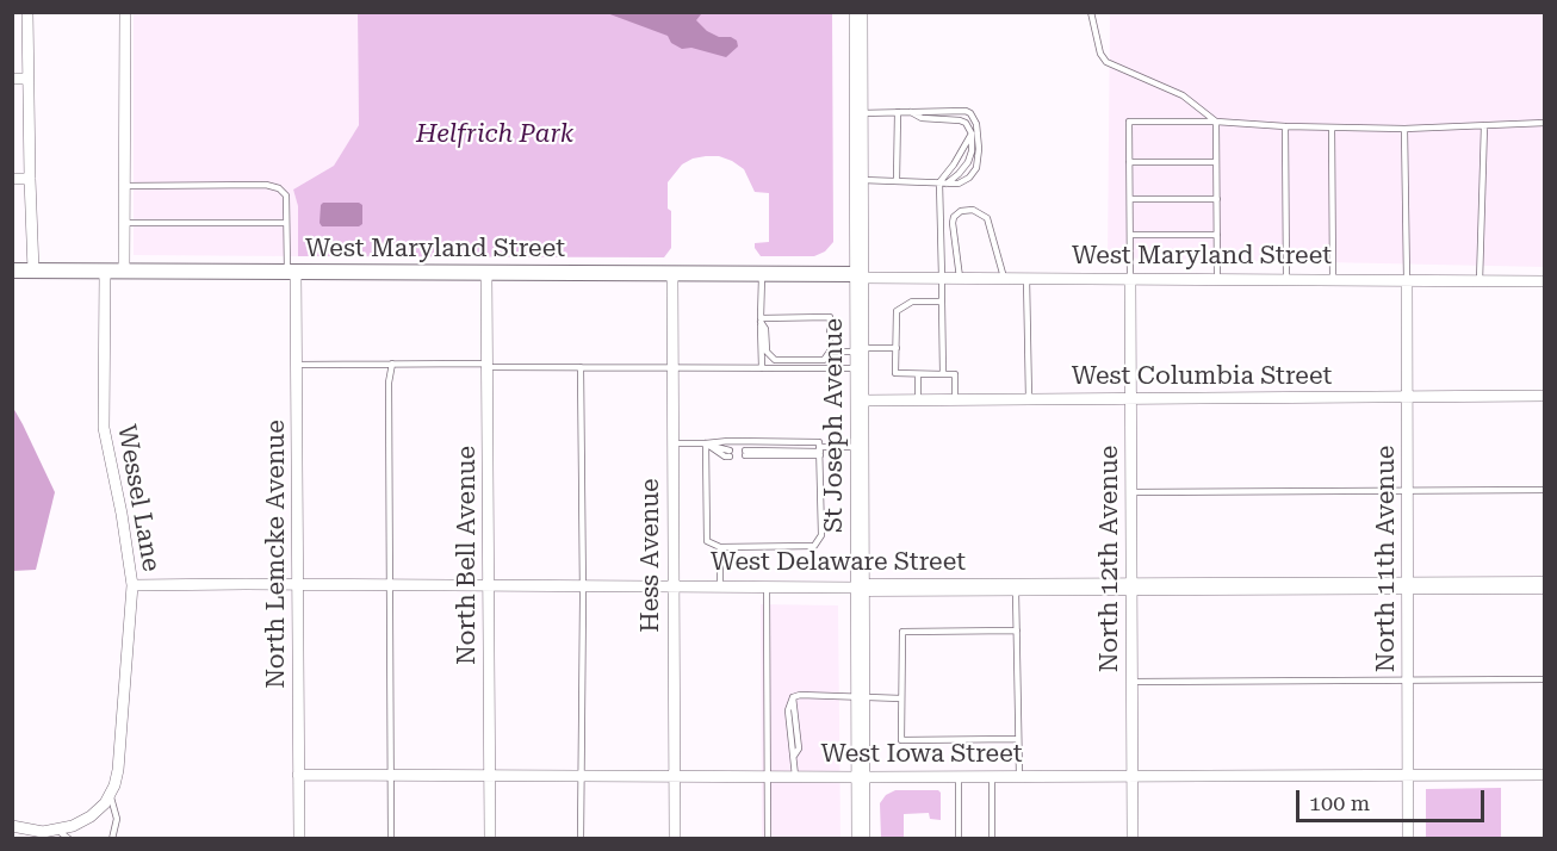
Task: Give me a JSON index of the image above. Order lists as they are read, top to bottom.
{
  "streets": {
    "main road": ["St Joseph Avenue", "West Delaware Street"],
    "street": [
      "West Maryland Street",
      "West Columbia Street",
      "Wessel Lane",
      "North Lemcke Avenue",
      "North Bell Avenue",
      "Hess Avenue",
      "North 12th Avenue",
      "North 11th Avenue",
      "West Iowa Street"
    ]
  },
  "crossings": [
    ["West Maryland Street", "St Joseph Avenue"],
    ["West Maryland Street", "Wessel Lane"],
    ["West Maryland Street", "North Lemcke Avenue"],
    ["West Maryland Street", "North Bell Avenue"],
    ["West Maryland Street", "Hess Avenue"],
    ["West Maryland Street", "North 12th Avenue"],
    ["West Maryland Street", "North 11th Avenue"],
    ["West Columbia Street", "St Joseph Avenue"],
    ["West Columbia Street", "North 12th Avenue"],
    ["West Columbia Street", "North 11th Avenue"],
    ["St Joseph Avenue", "West Delaware Street"],
    ["St Joseph Avenue", "West Iowa Street"],
    ["Wessel Lane", "West Delaware Street"],
    ["North Lemcke Avenue", "West Delaware Street"],
    ["North Lemcke Avenue", "West Iowa Street"],
    ["North Bell Avenue", "West Delaware Street"],
    ["North Bell Avenue", "West Iowa Street"],
    ["Hess Avenue", "West Delaware Street"],
    ["Hess Avenue", "West Iowa Street"],
    ["North 12th Avenue", "West Delaware Street"],
    ["North 12th Avenue", "West Iowa Street"],
    ["North 11th Avenue", "West Delaware Street"],
    ["North 11th Avenue", "West Iowa Street"]
  ],
  "parks": ["Helfrich Park"],
  "scale_bar": "100 m"
}
